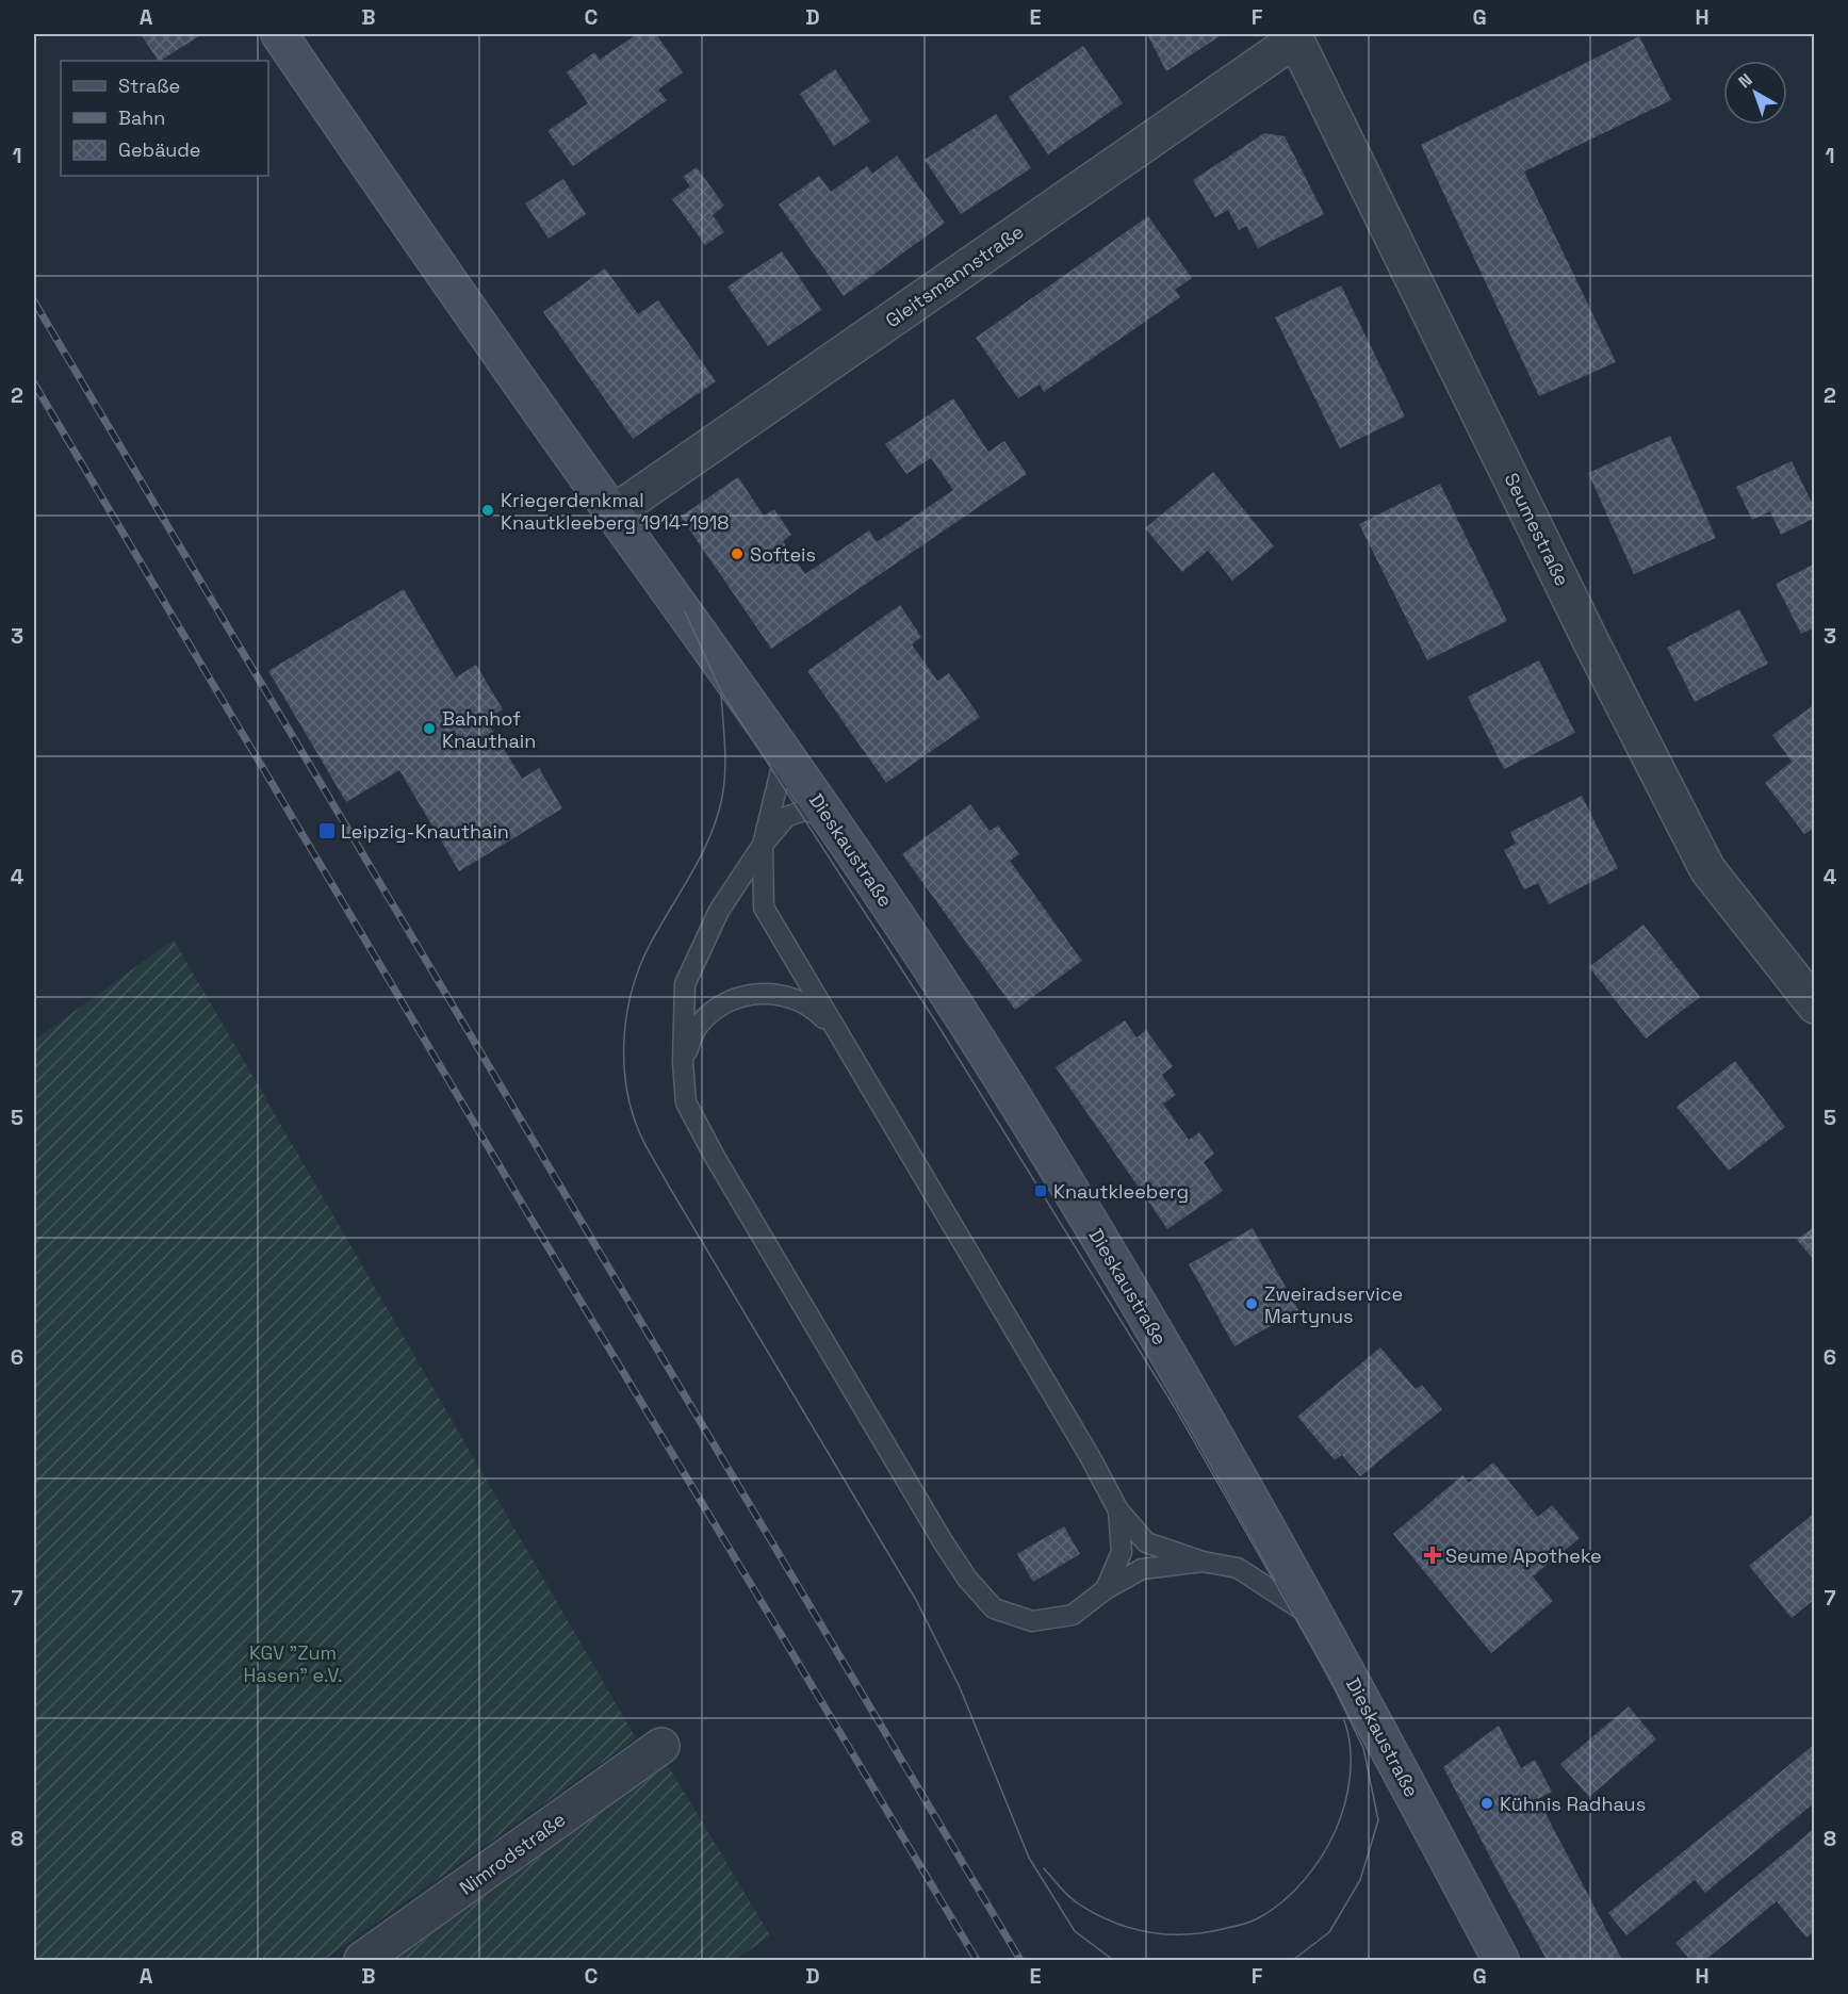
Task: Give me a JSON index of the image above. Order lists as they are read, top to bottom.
{
  "streets": {
    "main road": ["Dieskaustraße"],
    "street": ["Gleitsmannstraße", "Seumestraße", "Nimrodstraße"]
  },
  "crossings": [
    ["Gleitsmannstraße", "Seumestraße"],
    ["Gleitsmannstraße", "Dieskaustraße"]
  ],
  "parks": ["KGV \"Zum Hasen\" e.V."],
  "places": {
    "other": [
      "Kriegerdenkmal Knautkleeberg 1914-1918",
      "Softeis",
      "Bahnhof Knauthain",
      "Zweiradservice Martynus",
      "Kühnis Radhaus"
    ],
    "transit": ["Leipzig-Knauthain", "Knautkleeberg"],
    "health": ["Seume Apotheke"]
  },
  "legend": ["Straße", "Bahn", "Gebäude"],
  "north": "top left",
  "grid": {
    "columns": [
      "A",
      "B",
      "C",
      "D",
      "E",
      "F",
      "G",
      "H"
    ],
    "rows": [
      "1",
      "2",
      "3",
      "4",
      "5",
      "6",
      "7",
      "8"
    ]
  }
}
